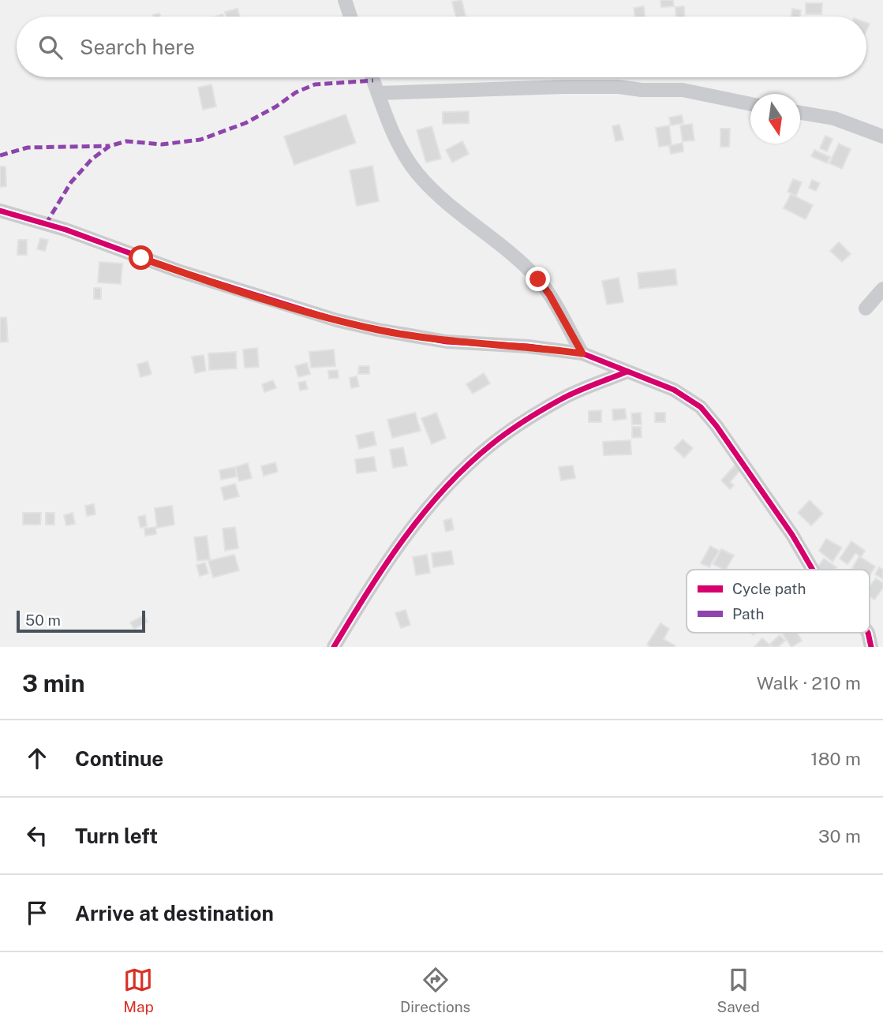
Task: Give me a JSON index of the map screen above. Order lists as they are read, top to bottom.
{
  "legend": ["Cycle path", "Path"],
  "scale_bar": "50 m",
  "north": "bottom",
  "page": {
    "search": "Search here",
    "scale": "50 m",
    "heading": ["3 min", "Walk · 210 m"],
    "list": [
      ["Continue", "180 m"],
      ["Turn left", "30 m"],
      "Arrive at destination"
    ],
    "nav": ["Map", "Directions", "Saved"]
  }
}
